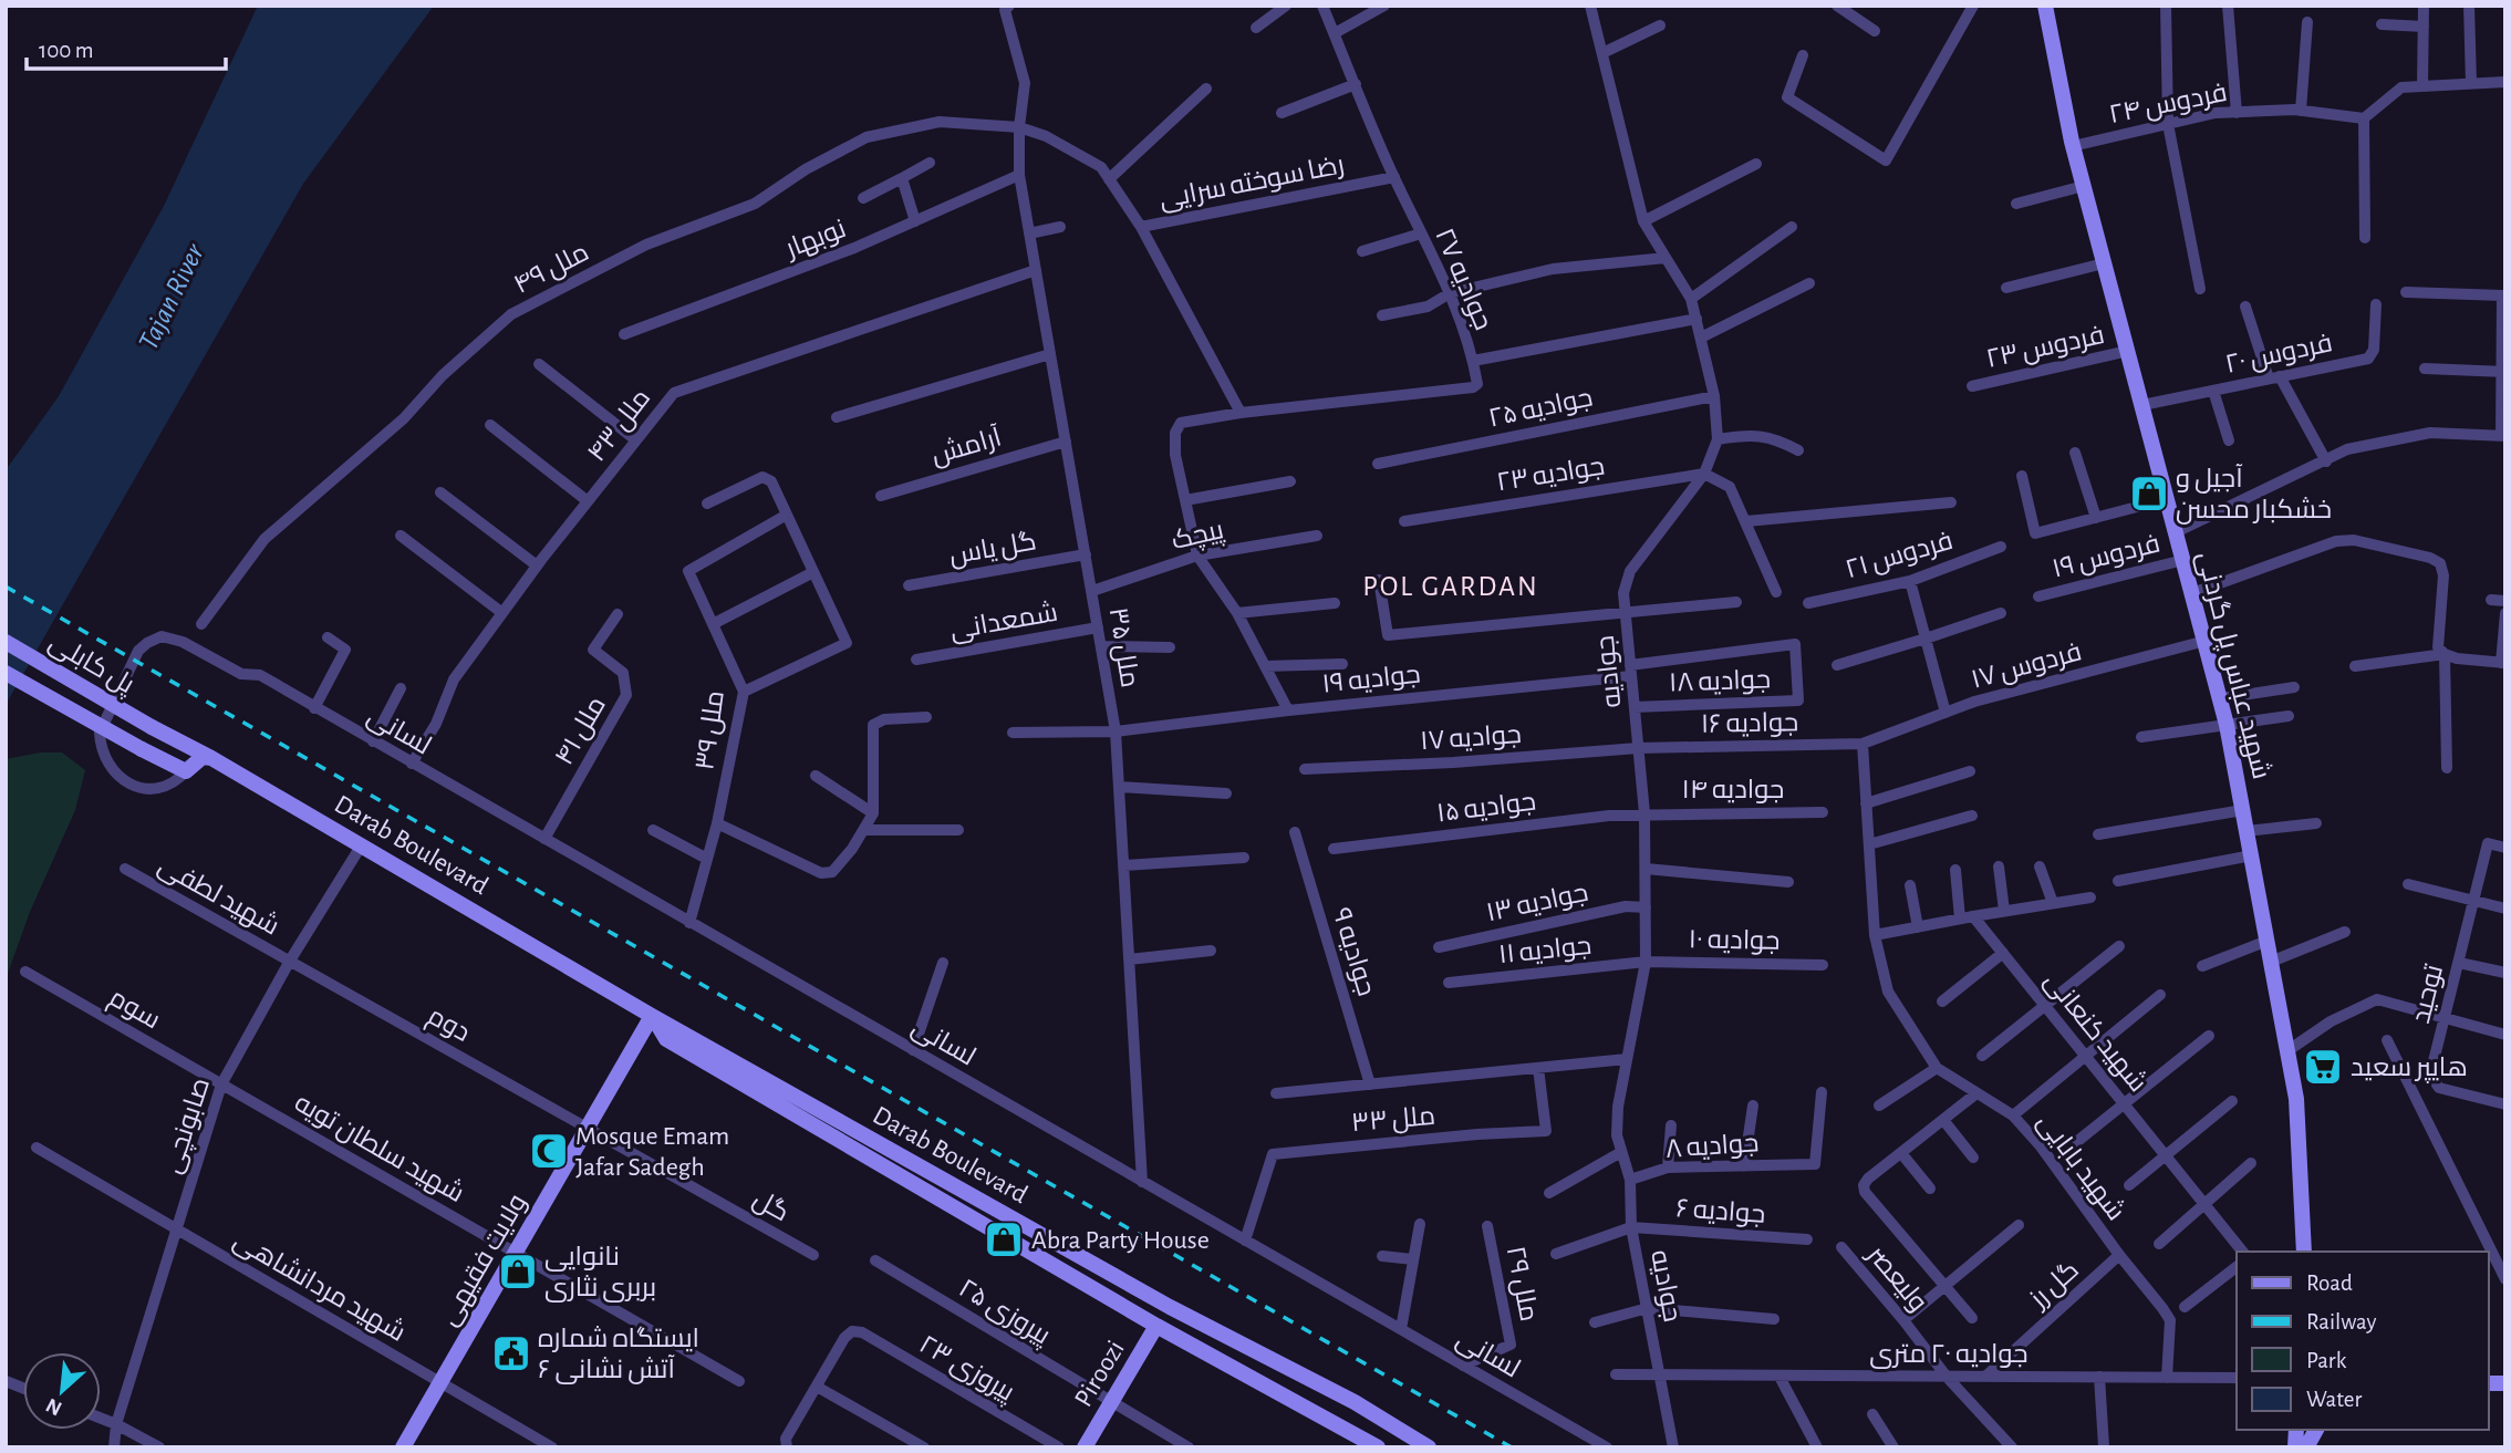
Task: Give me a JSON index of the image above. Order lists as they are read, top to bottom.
{
  "streets": {
    "main road": [
      "پل کابلی",
      "شهید عباس پل گردنی",
      "Darab Boulevard",
      "ولایت فقیهی",
      "Piroozi"
    ],
    "street": [
      "فردوس ۲۴",
      "رضا سوخته سرایی",
      "نوبهار",
      "ملل ۴۹",
      "جوادیه ۲۷",
      "فردوس ۲۳",
      "فردوس ۲۰",
      "جوادیه ۲۵",
      "ملل ۴۳",
      "آرامش",
      "جوادیه ۲۳",
      "پیچک",
      "گل یاس",
      "فردوس ۲۱",
      "فردوس ۱۹",
      "شمعدانی",
      "ملل ۳۵",
      "فردوس ۱۷",
      "جوادیه",
      "جوادیه ۱۹",
      "جوادیه ۱۸",
      "جوادیه ۱۶",
      "لسانی",
      "ملل ۴۱",
      "ملل ۳۹",
      "جوادیه ۱۷",
      "جوادیه ۱۴",
      "جوادیه ۱۵",
      "شهید لطفی",
      "جوادیه ۱۳",
      "جوادیه ۱۰",
      "جوادیه ۱۱",
      "جوادیه ۹",
      "توحید",
      "سوم",
      "دوم",
      "شهید کنعانی",
      "ملل ۳۳",
      "صابونچی",
      "جوادیه ۸",
      "شهید سلطان تویه",
      "شهید بابایی",
      "گل",
      "جوادیه ۶",
      "ولیعصر",
      "ملل ۲۹",
      "گل رز",
      "شهید مردانشاهی",
      "پیروزی ۲۵",
      "جوادیه ۲۰ متری",
      "پیروزی ۲۳"
    ]
  },
  "crossings": [
    ["فردوس ۲۴", "شهید عباس پل گردنی"],
    ["رضا سوخته سرایی", "ملل ۴۹"],
    ["رضا سوخته سرایی", "جوادیه ۲۷"],
    ["رضا سوخته سرایی", "ملل ۳۵"],
    ["نوبهار", "ملل ۳۵"],
    ["ملل ۴۹", "ملل ۳۵"],
    ["جوادیه ۲۷", "جوادیه"],
    ["فردوس ۲۳", "شهید عباس پل گردنی"],
    ["فردوس ۲۰", "شهید عباس پل گردنی"],
    ["جوادیه ۲۵", "جوادیه"],
    ["ملل ۴۳", "ملل ۳۵"],
    ["ملل ۴۳", "لسانی"],
    ["آرامش", "ملل ۳۵"],
    ["جوادیه ۲۳", "جوادیه"],
    ["پیچک", "ملل ۳۵"],
    ["گل یاس", "ملل ۳۵"],
    ["فردوس ۱۹", "شهید عباس پل گردنی"],
    ["شمعدانی", "ملل ۳۵"],
    ["ملل ۳۵", "جوادیه ۱۹"],
    ["ملل ۳۵", "لسانی"],
    ["پل کابلی", "لسانی"],
    ["پل کابلی", "Darab Boulevard"],
    ["فردوس ۱۷", "شهید عباس پل گردنی"],
    ["فردوس ۱۷", "جوادیه ۱۶"],
    ["فردوس ۱۷", "شهید بابایی"],
    ["جوادیه", "جوادیه ۱۹"],
    ["جوادیه", "جوادیه ۱۸"],
    ["جوادیه", "جوادیه ۱۶"],
    ["جوادیه", "جوادیه ۱۷"],
    ["جوادیه", "جوادیه ۱۴"],
    ["جوادیه", "جوادیه ۱۵"],
    ["جوادیه", "جوادیه ۱۳"],
    ["جوادیه", "جوادیه ۱۰"],
    ["جوادیه", "جوادیه ۱۱"],
    ["جوادیه", "جوادیه ۸"],
    ["جوادیه", "جوادیه ۶"],
    ["جوادیه", "جوادیه ۲۰ متری"],
    ["جوادیه ۱۹", "جوادیه ۱۸"],
    ["جوادیه ۱۶", "جوادیه ۱۷"],
    ["جوادیه ۱۶", "شهید بابایی"],
    ["لسانی", "ملل ۴۱"],
    ["لسانی", "ملل ۳۹"],
    ["لسانی", "ملل ۳۳"],
    ["لسانی", "ملل ۲۹"],
    ["جوادیه ۱۴", "جوادیه ۱۵"],
    ["Darab Boulevard", "صابونچی"],
    ["Darab Boulevard", "ولایت فقیهی"],
    ["Darab Boulevard", "Piroozi"],
    ["شهید لطفی", "دوم"],
    ["شهید لطفی", "صابونچی"],
    ["جوادیه ۱۰", "جوادیه ۱۱"],
    ["سوم", "صابونچی"],
    ["سوم", "شهید سلطان تویه"],
    ["دوم", "صابونچی"],
    ["دوم", "گل"],
    ["دوم", "ولایت فقیهی"],
    ["صابونچی", "شهید سلطان تویه"],
    ["صابونچی", "شهید مردانشاهی"],
    ["شهید سلطان تویه", "ولایت فقیهی"],
    ["شهید بابایی", "گل رز"],
    ["شهید بابایی", "جوادیه ۲۰ متری"],
    ["گل", "ولایت فقیهی"],
    ["ولایت فقیهی", "شهید مردانشاهی"],
    ["ولیعصر", "جوادیه ۲۰ متری"],
    ["گل رز", "جوادیه ۲۰ متری"],
    ["پیروزی ۲۵", "Piroozi"]
  ],
  "districts": ["POL GARDAN"],
  "water": ["Tajan River"],
  "places": {
    "shop": ["آجیل و خشکبار محسن", "Abra Party House", "نانوایی بربری نثاری"],
    "supermarket": ["هایپر سعید"],
    "mosque": ["Mosque Emam Jafar Sadegh"],
    "public building": ["ایستگاه شماره ۶ آتش نشانی"]
  },
  "legend": [
    "Road",
    "Railway",
    "Park",
    "Water"
  ],
  "scale_bar": "100 m",
  "north": "bottom left"
}
